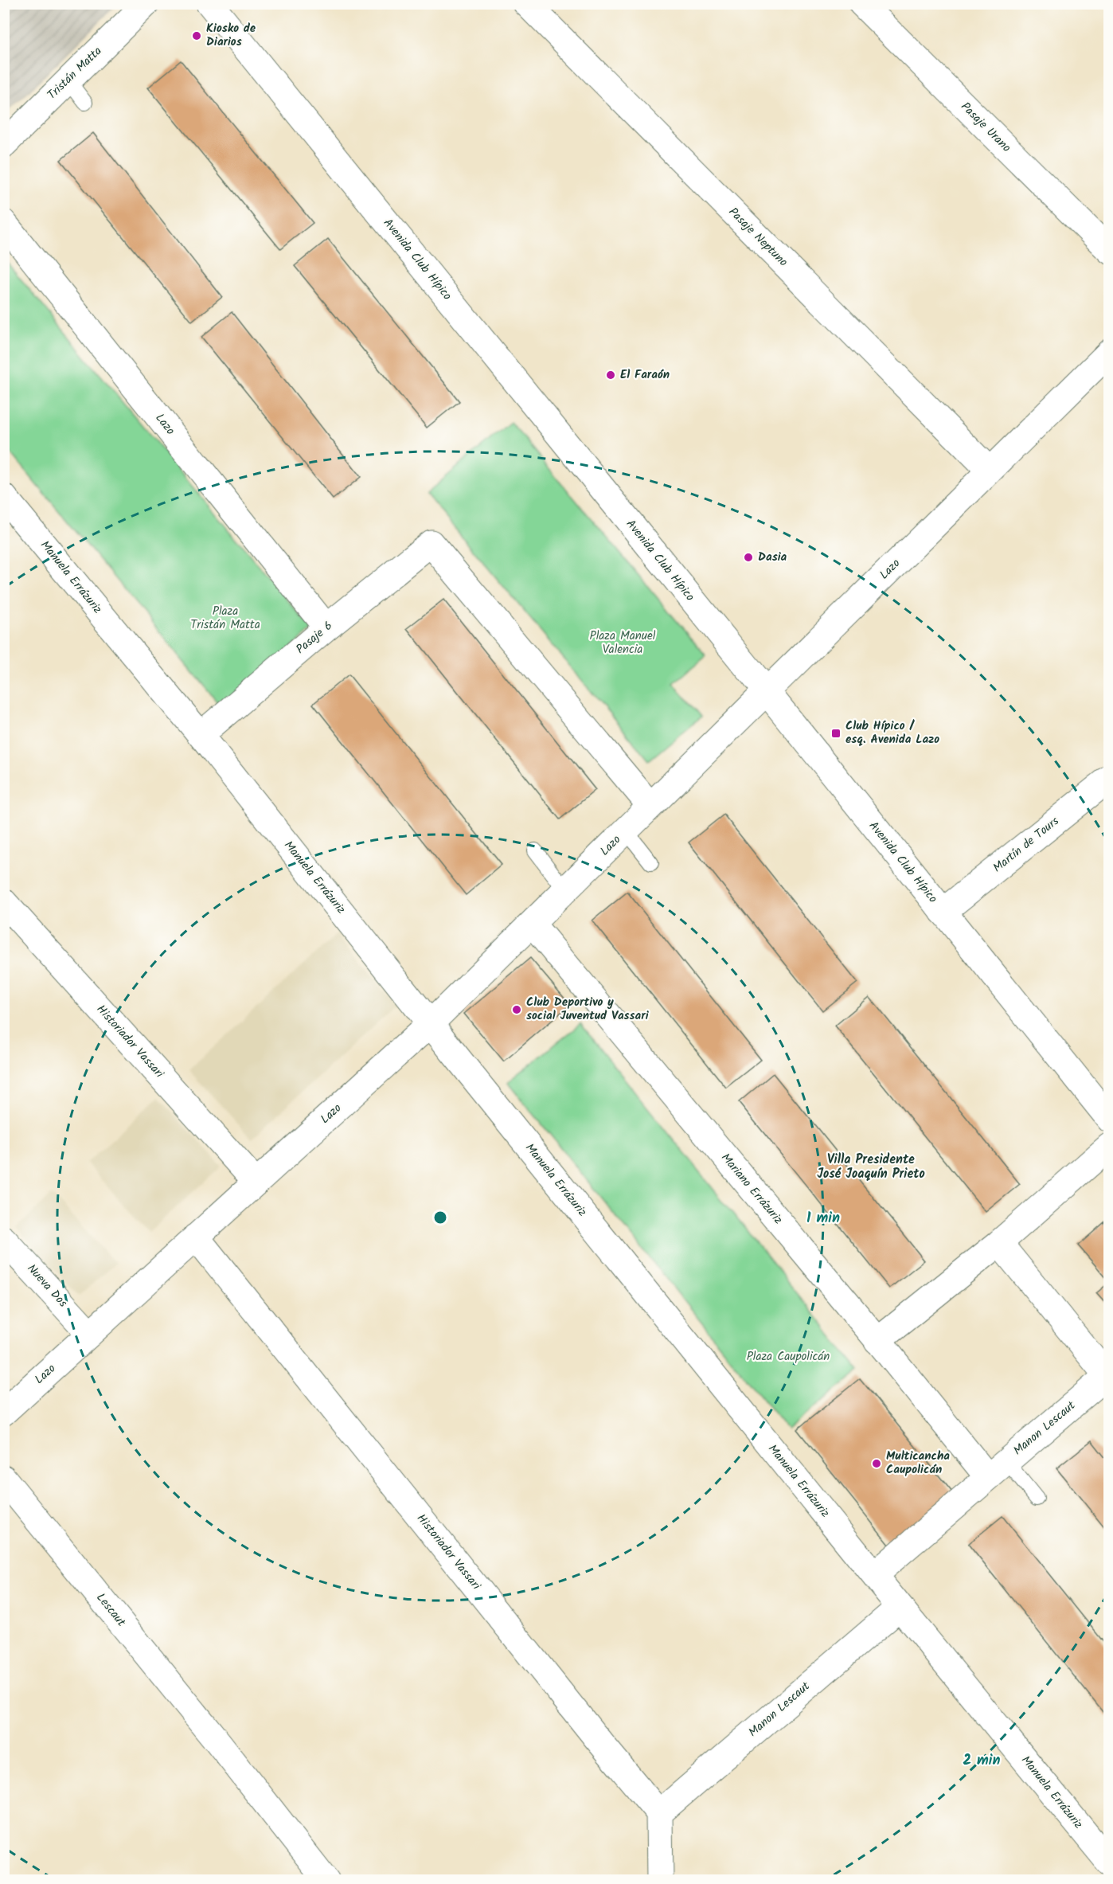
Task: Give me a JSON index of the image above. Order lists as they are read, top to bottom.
{
  "streets": {
    "street": [
      "Tristán Matta",
      "Pasaje Urano",
      "Pasaje Neptuno",
      "Avenida Club Hípico",
      "Lazo",
      "Manuela Errázuriz",
      "Pasaje 6",
      "Martín de Tours",
      "Historiador Vassari",
      "Mariano Errázuriz",
      "Nueva Dos",
      "Manon Lescaut",
      "Lescaut"
    ]
  },
  "crossings": [
    ["Pasaje Neptuno", "Lazo"],
    ["Avenida Club Hípico", "Lazo"],
    ["Avenida Club Hípico", "Martín de Tours"],
    ["Lazo", "Manuela Errázuriz"],
    ["Lazo", "Pasaje 6"],
    ["Lazo", "Historiador Vassari"],
    ["Lazo", "Mariano Errázuriz"],
    ["Lazo", "Nueva Dos"],
    ["Manuela Errázuriz", "Pasaje 6"],
    ["Manuela Errázuriz", "Manon Lescaut"],
    ["Historiador Vassari", "Manon Lescaut"],
    ["Mariano Errázuriz", "Manon Lescaut"]
  ],
  "districts": ["Villa Presidente José Joaquín Prieto"],
  "parks": ["Plaza Tristán Matta", "Plaza Manuel Valencia", "Plaza Caupolicán"],
  "places": {
    "other": [
      "Kiosko de Diarios",
      "El Faraón",
      "Dasia",
      "Club Deportivo y social Juventud Vassari",
      "Multicancha Caupolicán"
    ],
    "transit": ["Club Hípico / esq. Avenida Lazo"]
  },
  "rings": ["1 min", "2 min"]
}
